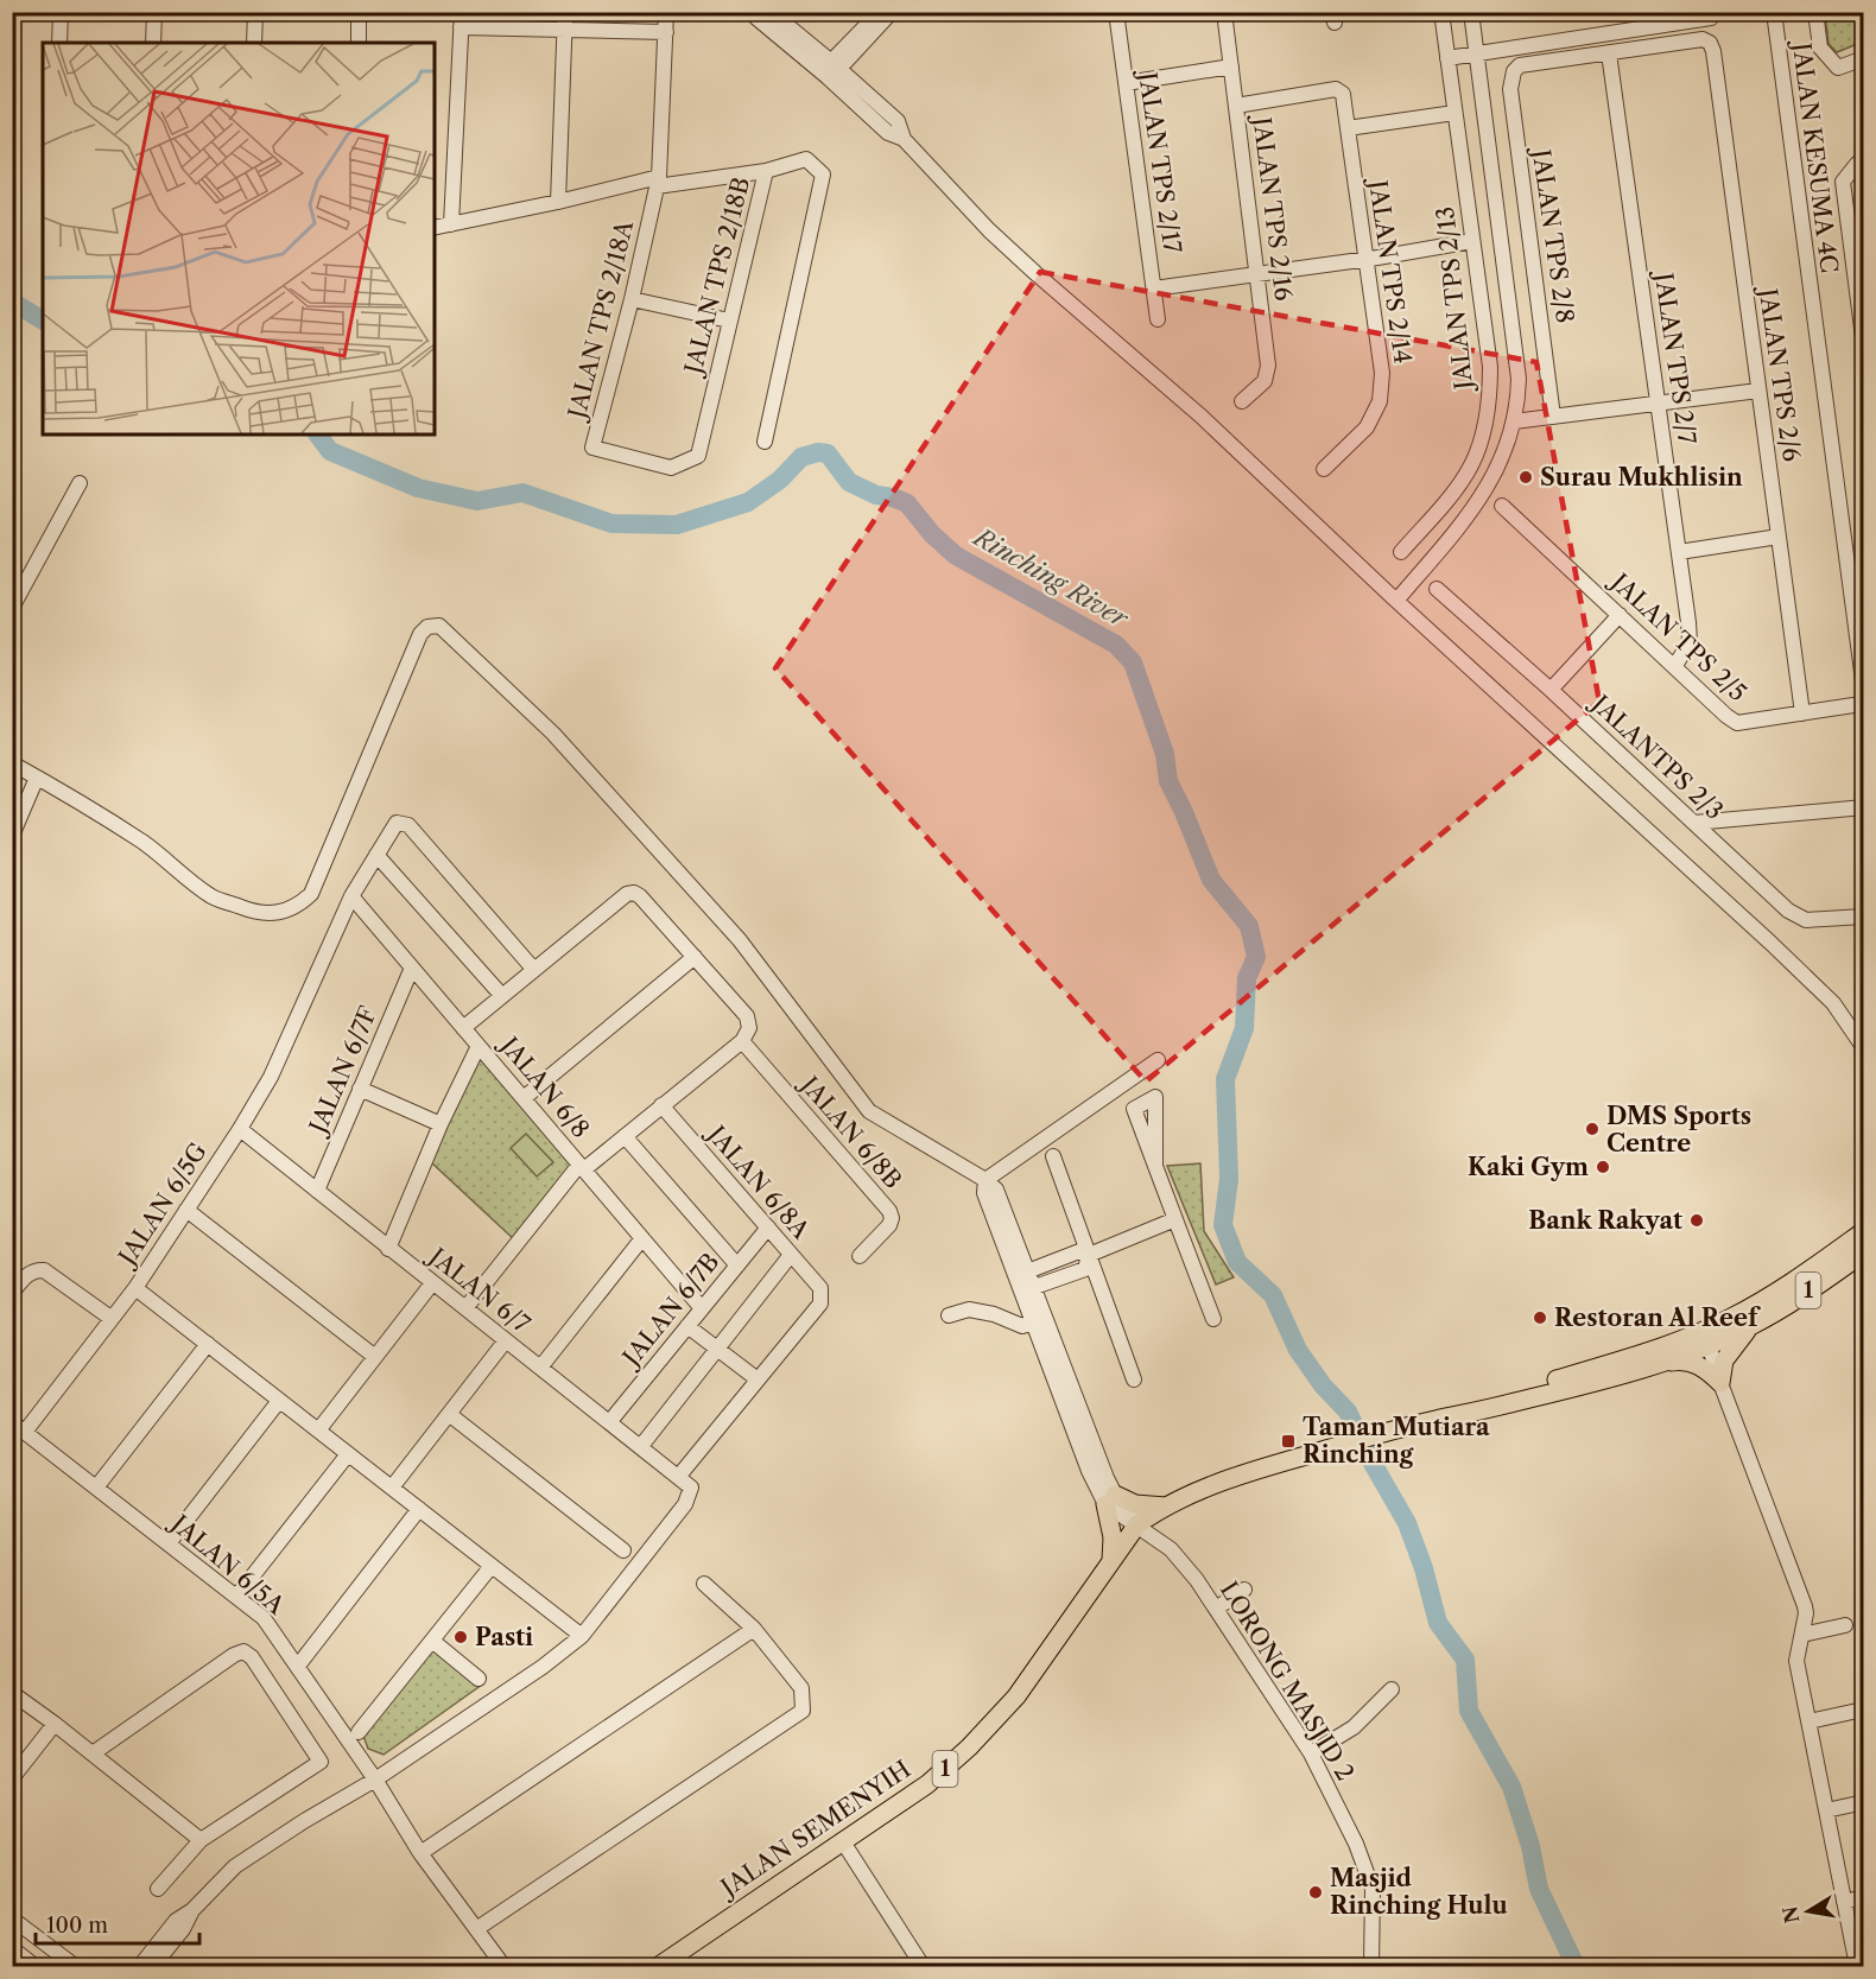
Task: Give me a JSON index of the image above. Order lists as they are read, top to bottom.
{
  "streets": {
    "main road": ["1", "JALAN SEMENYIH"],
    "street": [
      "JALAN KESUMA 4C",
      "JALAN TPS 2/17",
      "JALAN TPS 2/16",
      "JALAN TPS 2/8",
      "JALAN TPS 2/14",
      "JALAN TPS 2/18B",
      "JALAN TPS 2/13",
      "JALAN TPS 2/18A",
      "JALAN TPS 2/7",
      "JALAN TPS 2/6",
      "JALAN TPS 2/5",
      "JALANTPS 2/3",
      "JALAN 6/7F",
      "JALAN 6/8",
      "JALAN 6/8B",
      "JALAN 6/8A",
      "JALAN 6/5G",
      "JALAN 6/7",
      "JALAN 6/7B",
      "JALAN 6/5A",
      "LORONG MASJID 2"
    ]
  },
  "crossings": [
    ["JALAN TPS 2/16", "JALAN TPS 2/14"],
    ["JALAN TPS 2/8", "JALAN TPS 2/7"],
    ["JALAN TPS 2/8", "JALAN TPS 2/6"],
    ["JALAN TPS 2/18B", "JALAN TPS 2/18A"],
    ["JALAN TPS 2/7", "JALAN TPS 2/6"],
    ["JALAN TPS 2/7", "JALAN TPS 2/5"],
    ["JALAN TPS 2/6", "JALAN TPS 2/5"],
    ["JALAN 6/7F", "JALAN 6/8"],
    ["JALAN 6/7F", "JALAN 6/7"],
    ["JALAN 6/8", "JALAN 6/5G"],
    ["JALAN 6/8", "JALAN 6/7B"],
    ["JALAN 6/8A", "JALAN 6/7B"],
    ["JALAN 6/5G", "JALAN 6/7"],
    ["JALAN 6/7", "JALAN 6/7B"],
    ["1", "JALAN SEMENYIH"],
    ["LORONG MASJID 2", "JALAN SEMENYIH"]
  ],
  "water": ["Rinching River"],
  "places": {
    "other": [
      "Surau Mukhlisin",
      "DMS Sports Centre",
      "Kaki Gym",
      "Bank Rakyat",
      "Restoran Al Reef",
      "Pasti",
      "Masjid Rinching Hulu"
    ],
    "transit": ["Taman Mutiara Rinching"]
  },
  "scale_bar": "100 m",
  "north": "left"
}
